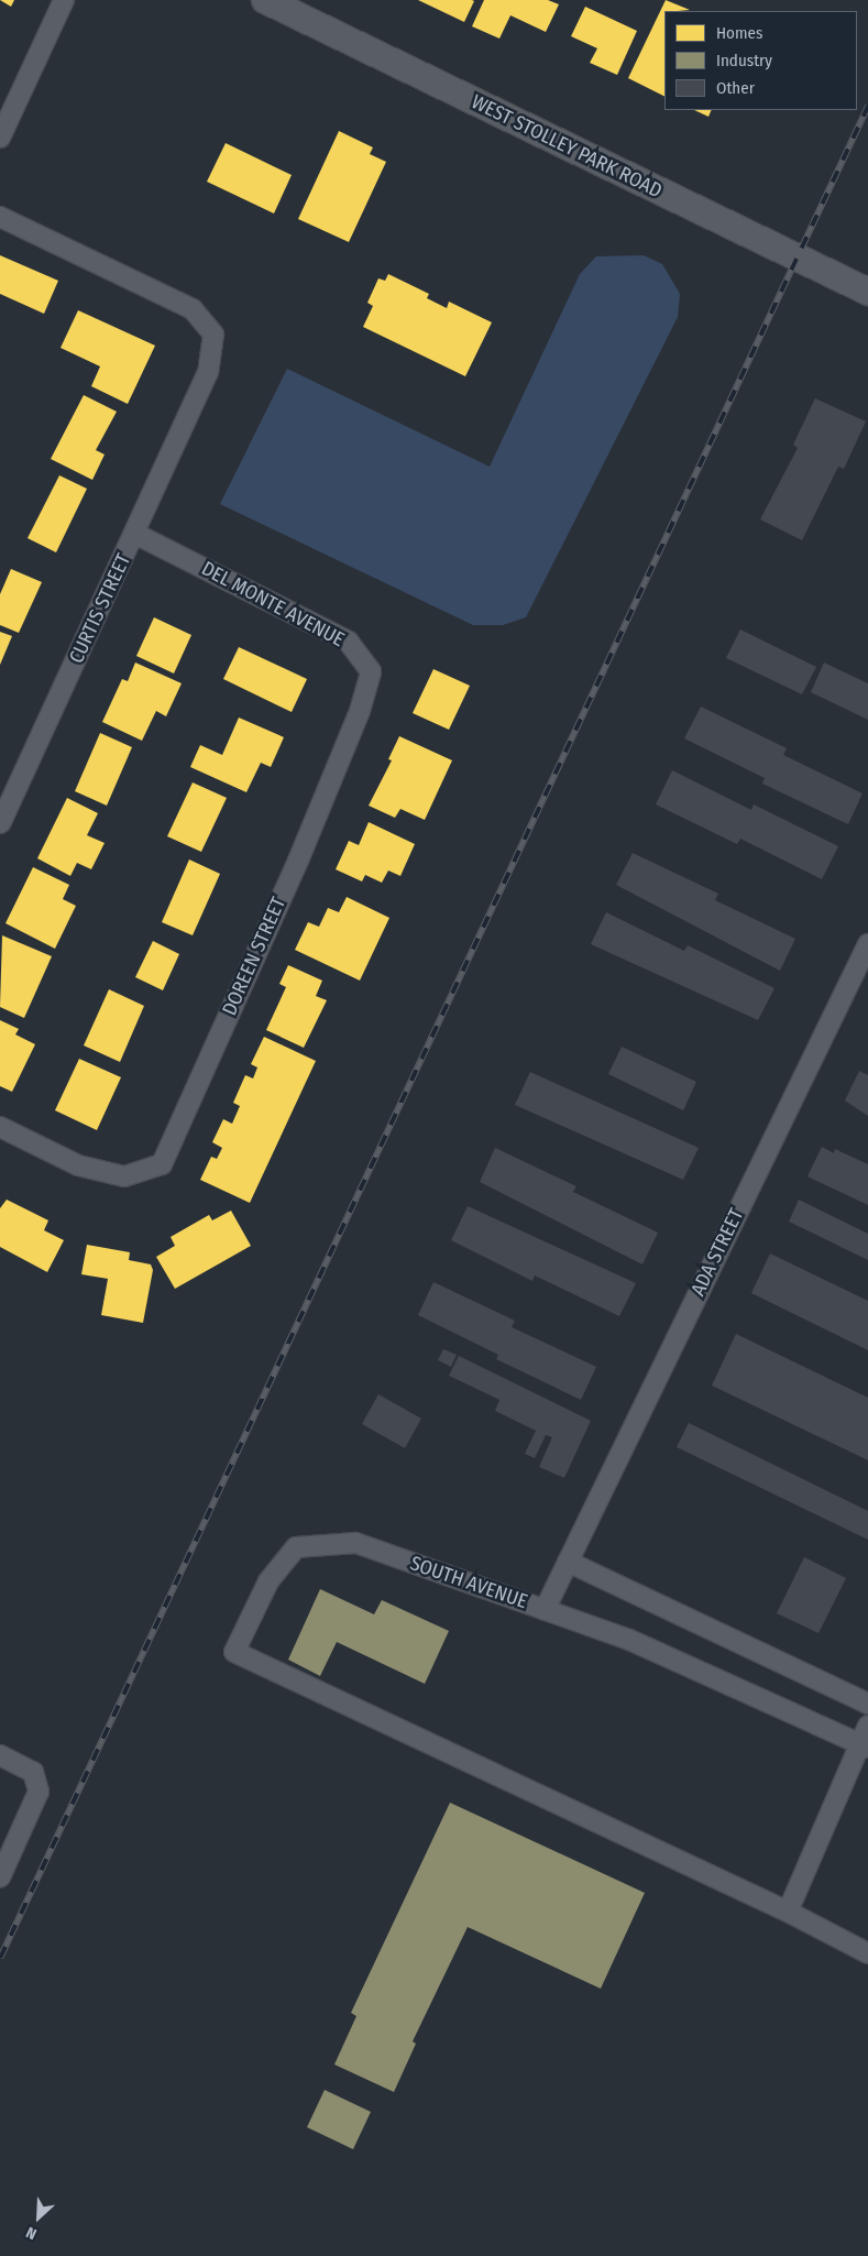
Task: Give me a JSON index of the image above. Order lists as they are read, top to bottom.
{
  "streets": {
    "main road": ["WEST STOLLEY PARK ROAD"],
    "street": [
      "DEL MONTE AVENUE",
      "CURTIS STREET",
      "DOREEN STREET",
      "ADA STREET",
      "SOUTH AVENUE"
    ]
  },
  "crossings": [
    ["DEL MONTE AVENUE", "CURTIS STREET"],
    ["DEL MONTE AVENUE", "DOREEN STREET"],
    ["ADA STREET", "SOUTH AVENUE"]
  ],
  "legend": ["Homes", "Industry", "Other"],
  "north": "bottom left"
}
